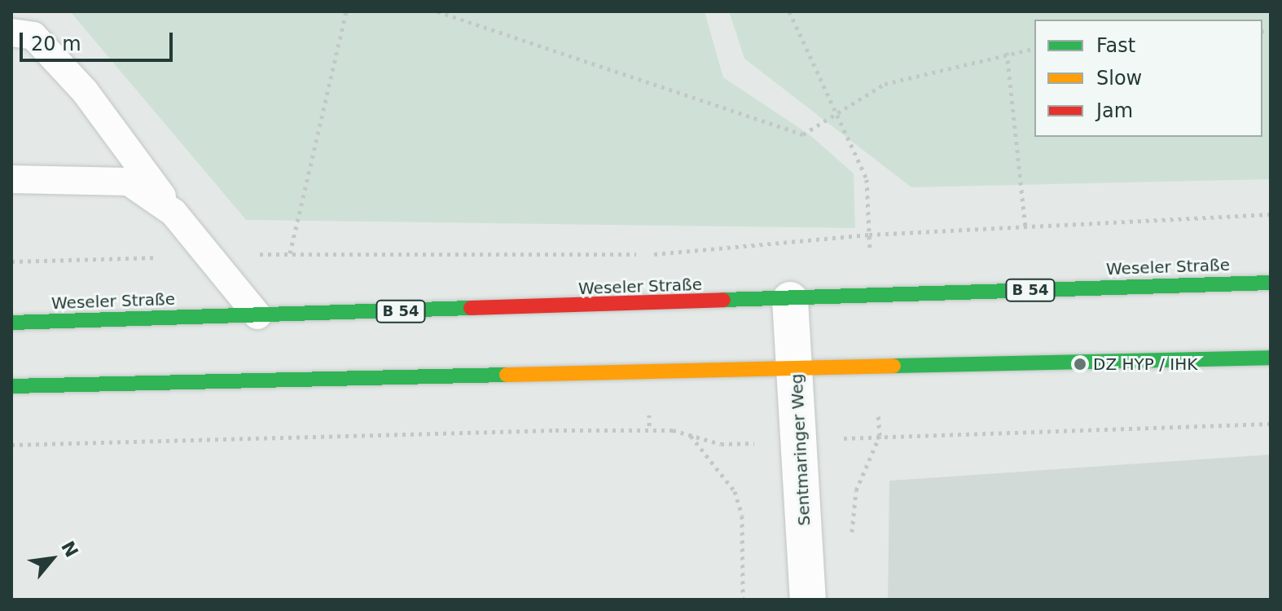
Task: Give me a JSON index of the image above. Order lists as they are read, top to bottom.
{
  "streets": {
    "main road": ["Weseler Straße", "B 54"],
    "street": ["Sentmaringer Weg"]
  },
  "crossings": [
    ["Weseler Straße", "Sentmaringer Weg"]
  ],
  "places": ["DZ HYP / IHK"],
  "legend": ["Fast", "Slow", "Jam"],
  "scale_bar": "20 m",
  "north": "top right"
}
